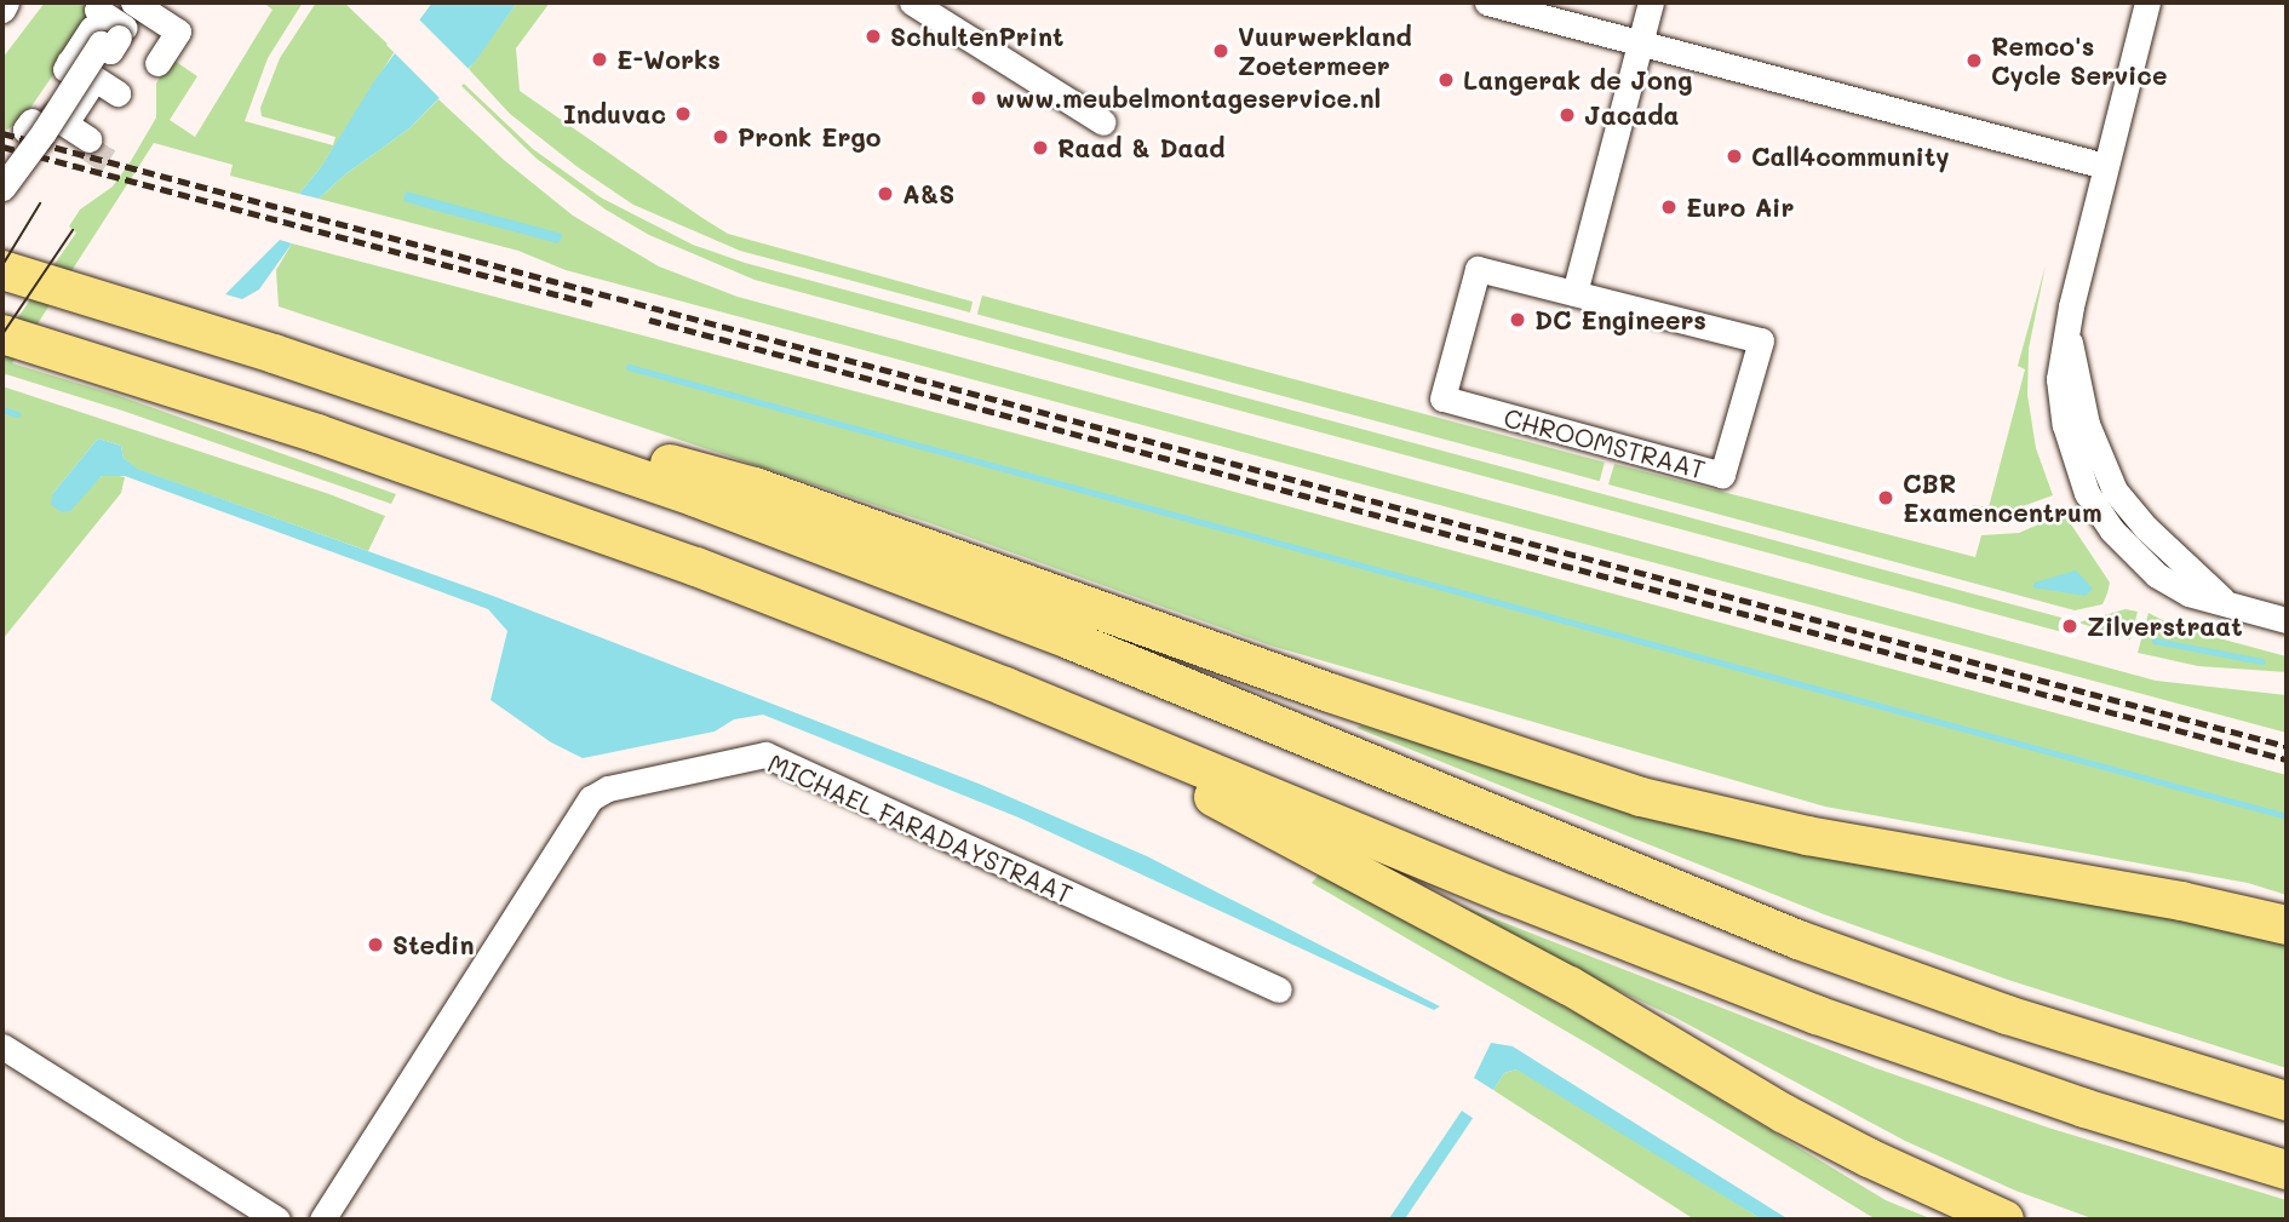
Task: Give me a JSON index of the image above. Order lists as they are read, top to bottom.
{
  "streets": {
    "street": ["CHROOMSTRAAT", "MICHAEL FARADAYSTRAAT"]
  },
  "places": [
    "SchultenPrint",
    "Vuurwerkland Zoetermeer",
    "E-Works",
    "Remco's Cycle Service",
    "Langerak de Jong",
    "www.meubelmontageservice.nl",
    "Induvac",
    "Jacada",
    "Pronk Ergo",
    "Raad & Daad",
    "Call4community",
    "A&S",
    "Euro Air",
    "DC Engineers",
    "CBR Examencentrum",
    "Zilverstraat",
    "Stedin"
  ]
}
